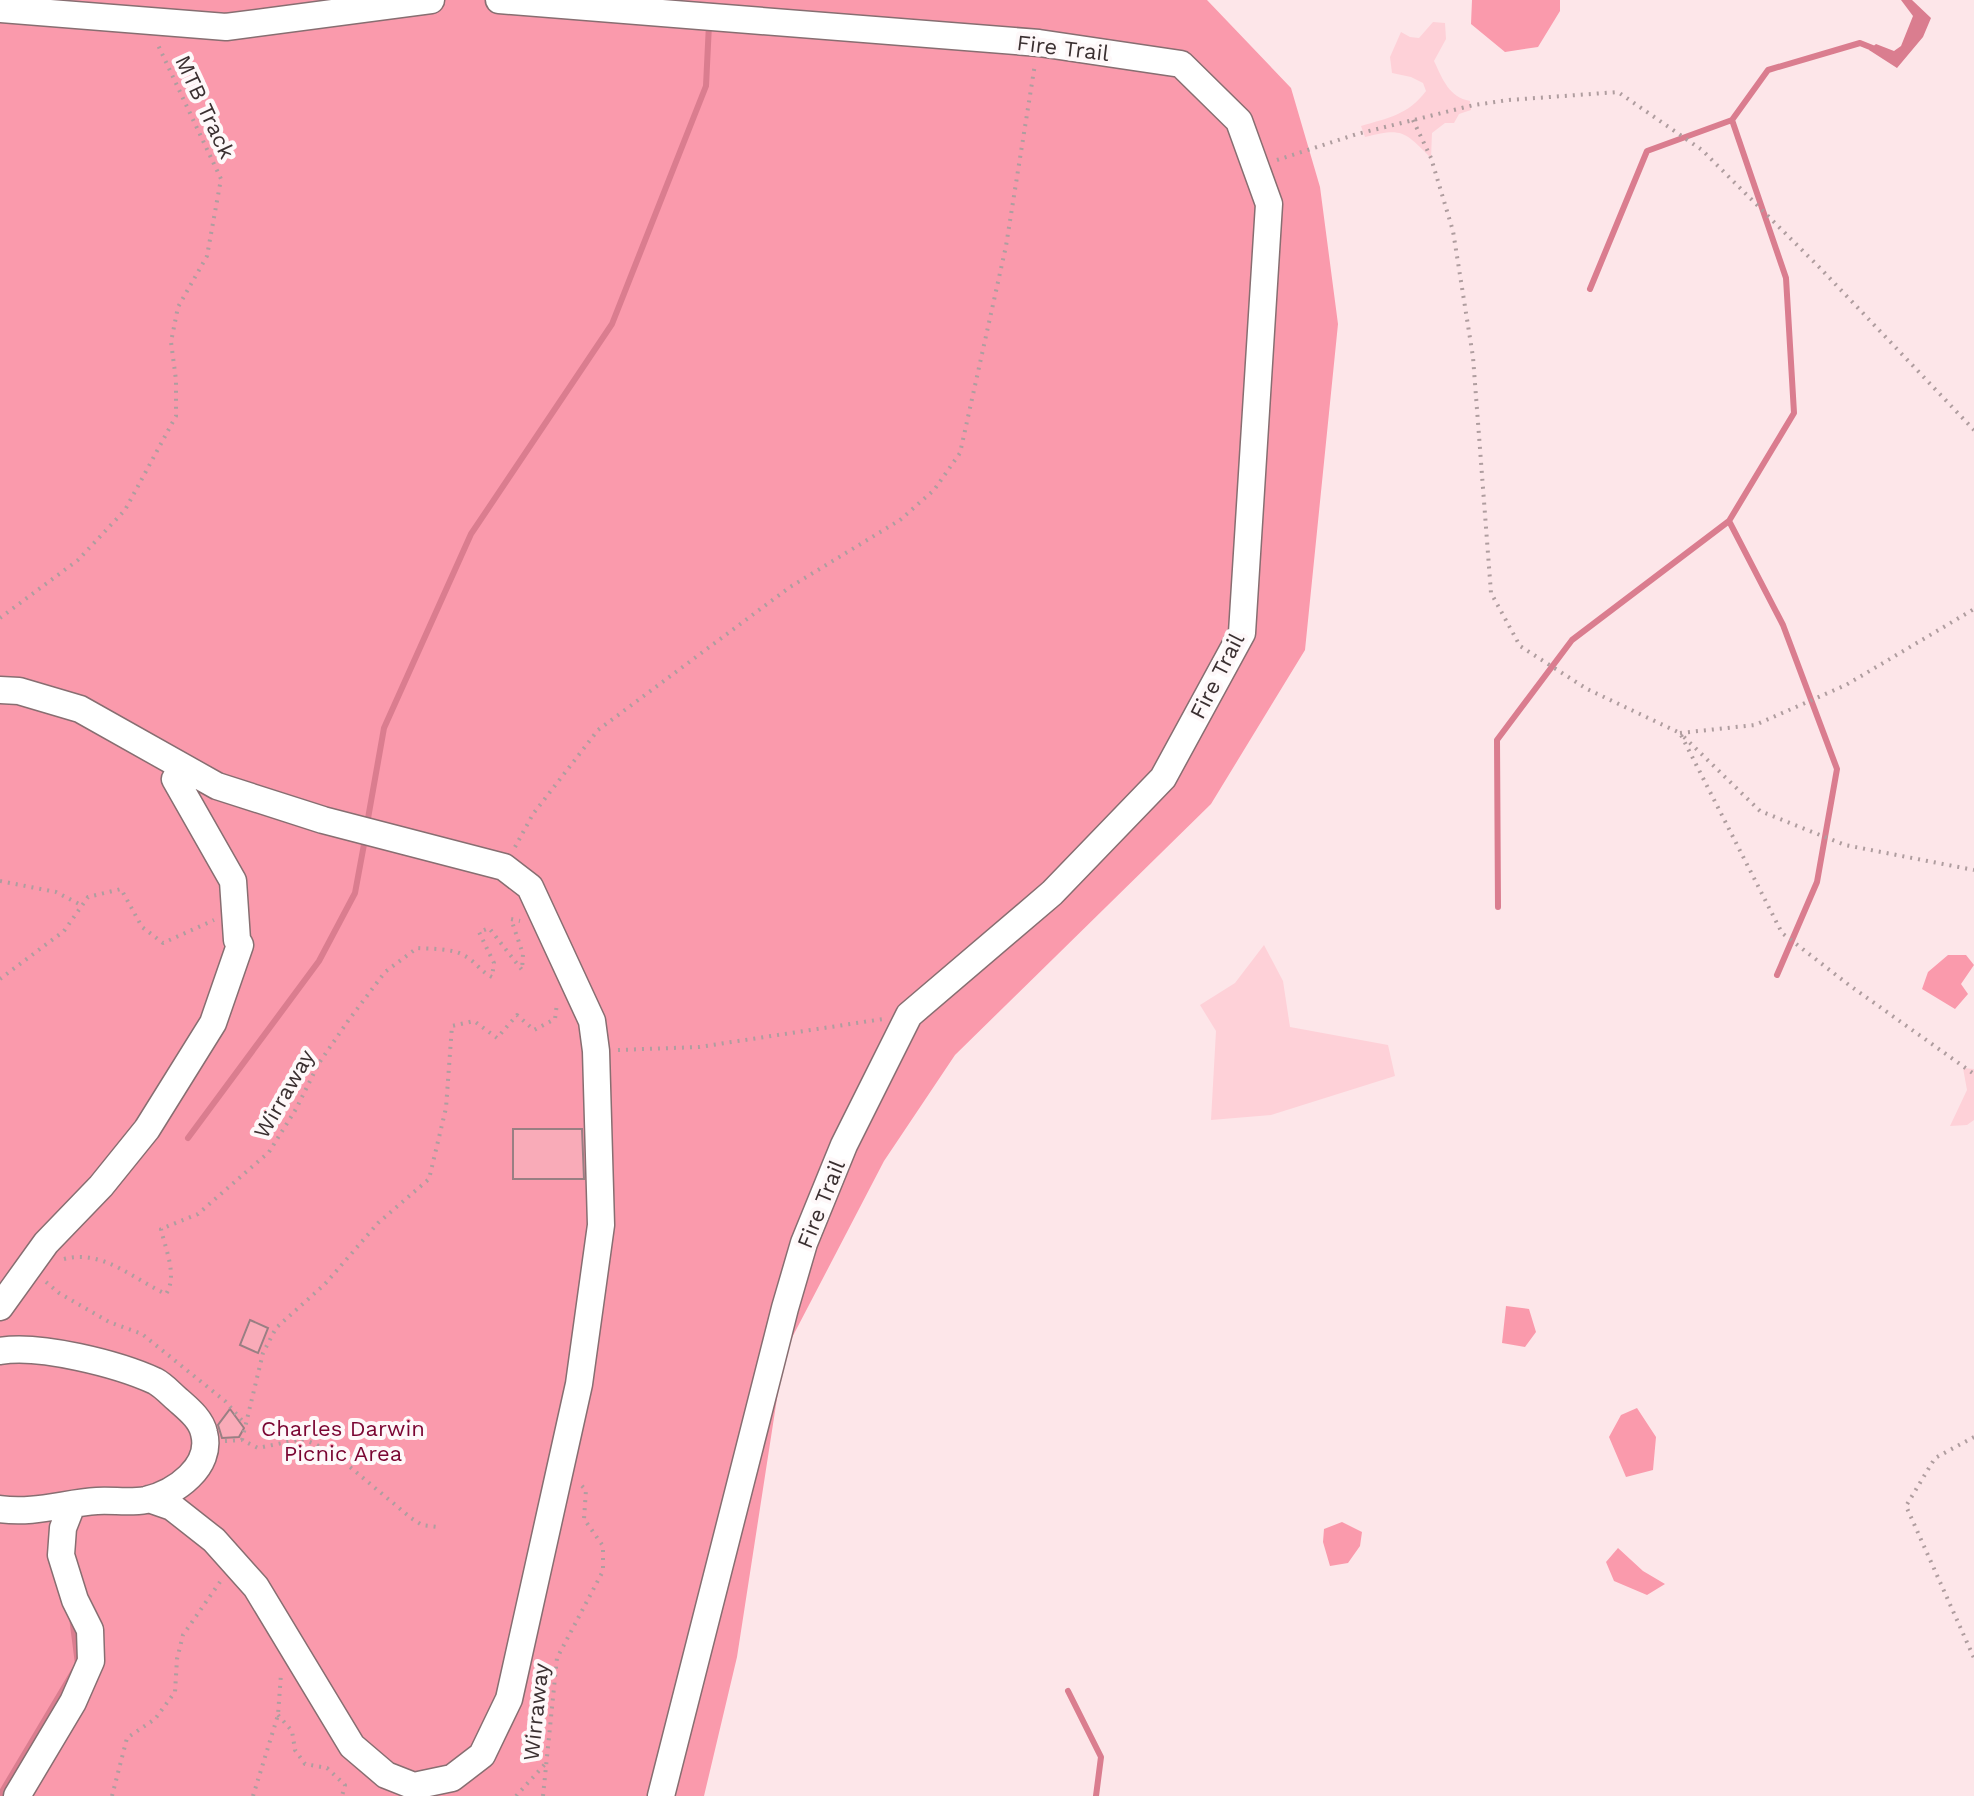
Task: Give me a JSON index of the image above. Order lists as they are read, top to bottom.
{
  "streets": {
    "street": ["Fire Trail"],
    "path": ["MTB Track", "Wirraway"]
  },
  "parks": ["Charles Darwin Picnic Area"]
}
